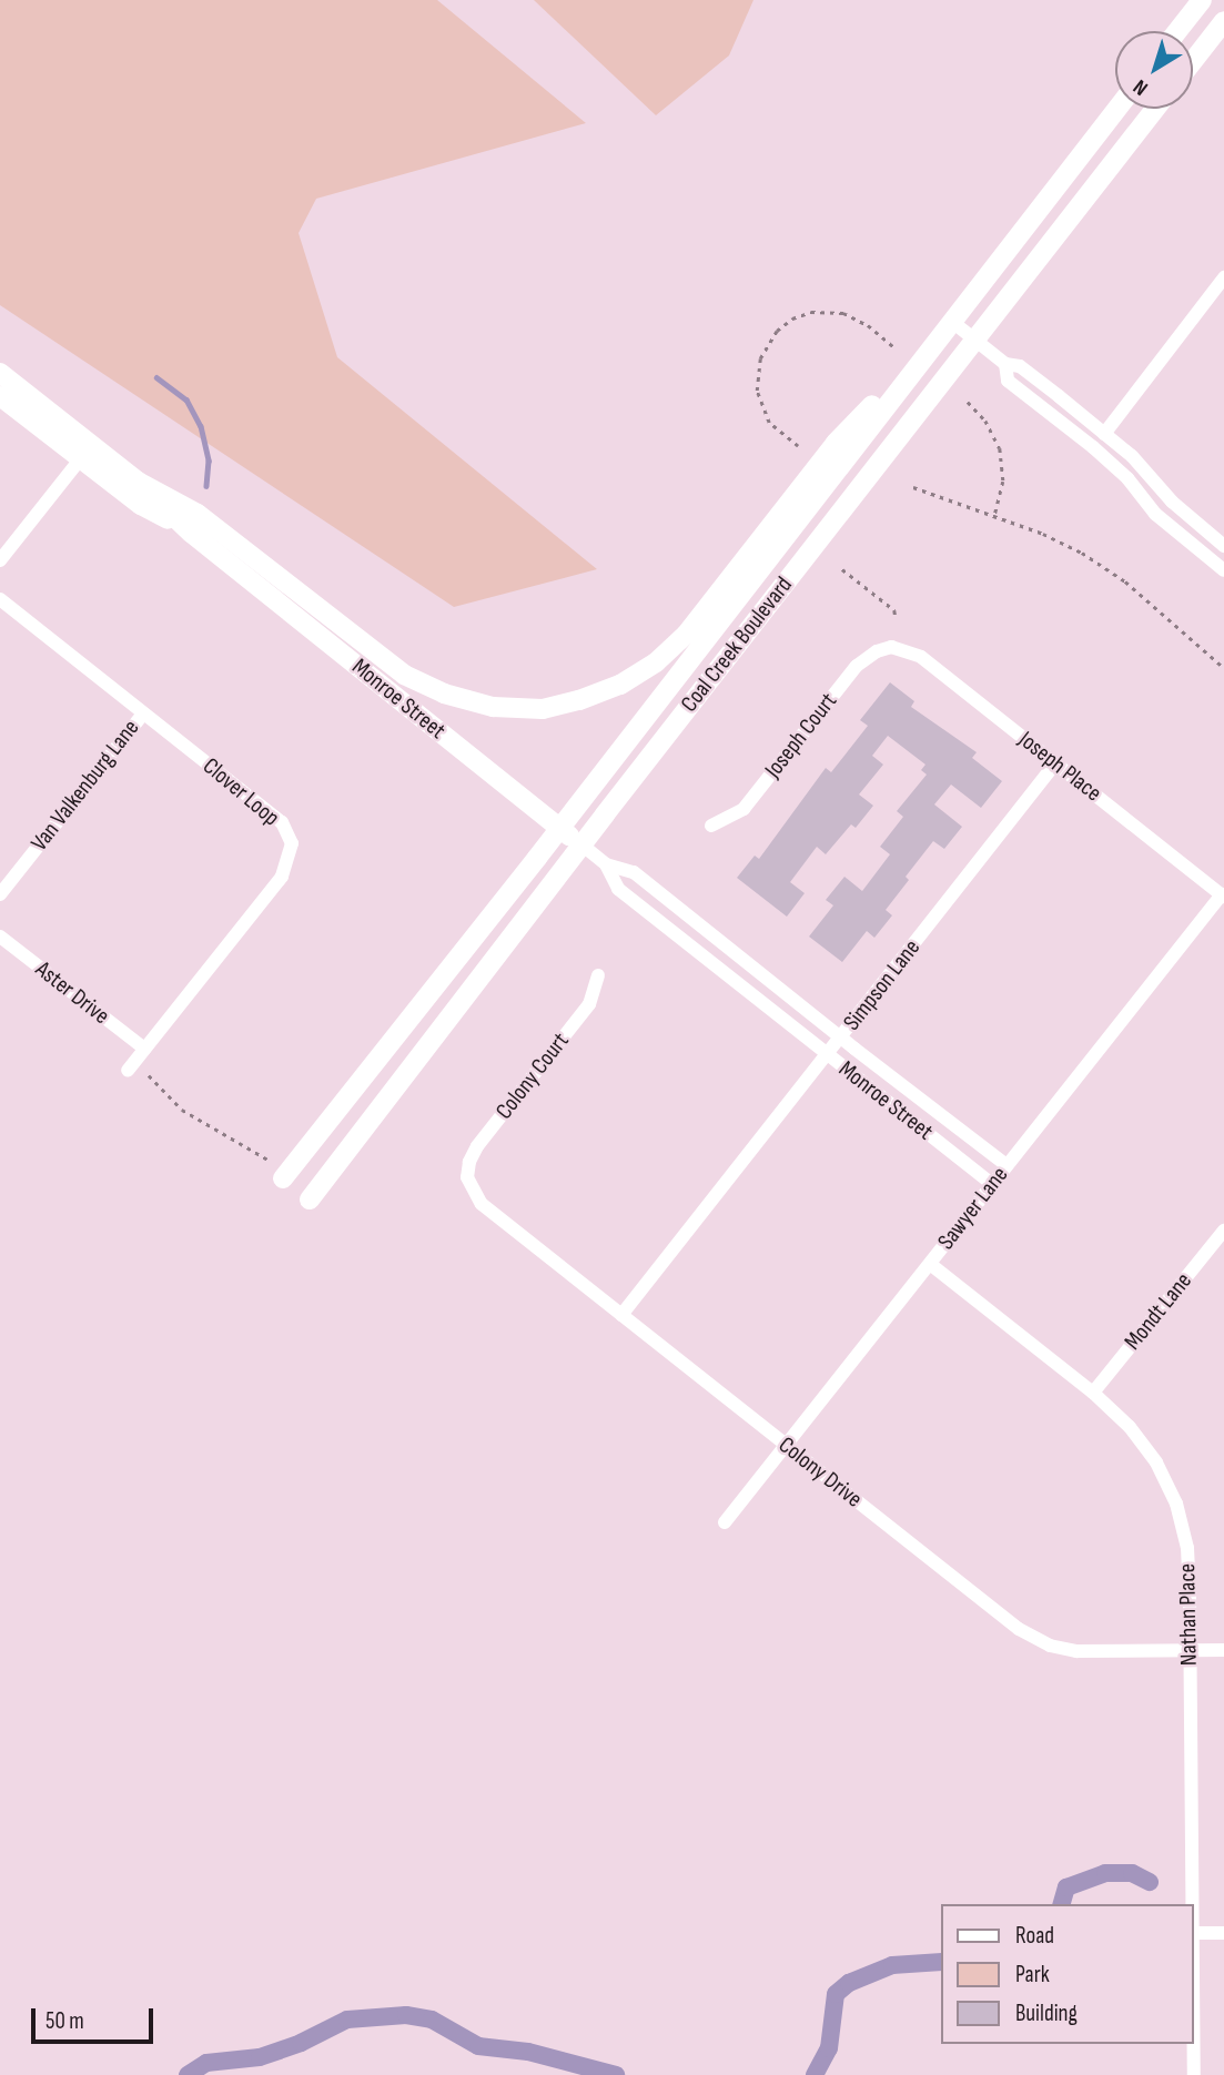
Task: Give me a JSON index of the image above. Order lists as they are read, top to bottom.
{
  "streets": {
    "main road": ["Coal Creek Boulevard", "Monroe Street"],
    "street": [
      "Joseph Court",
      "Joseph Place",
      "Van Valkenburg Lane",
      "Clover Loop",
      "Simpson Lane",
      "Aster Drive",
      "Colony Court",
      "Sawyer Lane",
      "Mondt Lane",
      "Colony Drive",
      "Nathan Place"
    ]
  },
  "crossings": [
    ["Coal Creek Boulevard", "Monroe Street"],
    ["Monroe Street", "Simpson Lane"],
    ["Monroe Street", "Sawyer Lane"],
    ["Joseph Court", "Joseph Place"],
    ["Joseph Place", "Simpson Lane"],
    ["Joseph Place", "Sawyer Lane"],
    ["Van Valkenburg Lane", "Clover Loop"],
    ["Clover Loop", "Aster Drive"],
    ["Simpson Lane", "Colony Drive"],
    ["Colony Court", "Colony Drive"],
    ["Sawyer Lane", "Colony Drive"],
    ["Sawyer Lane", "Nathan Place"],
    ["Mondt Lane", "Nathan Place"],
    ["Colony Drive", "Nathan Place"]
  ],
  "legend": ["Road", "Park", "Building"],
  "scale_bar": "50 m",
  "north": "bottom left"
}
